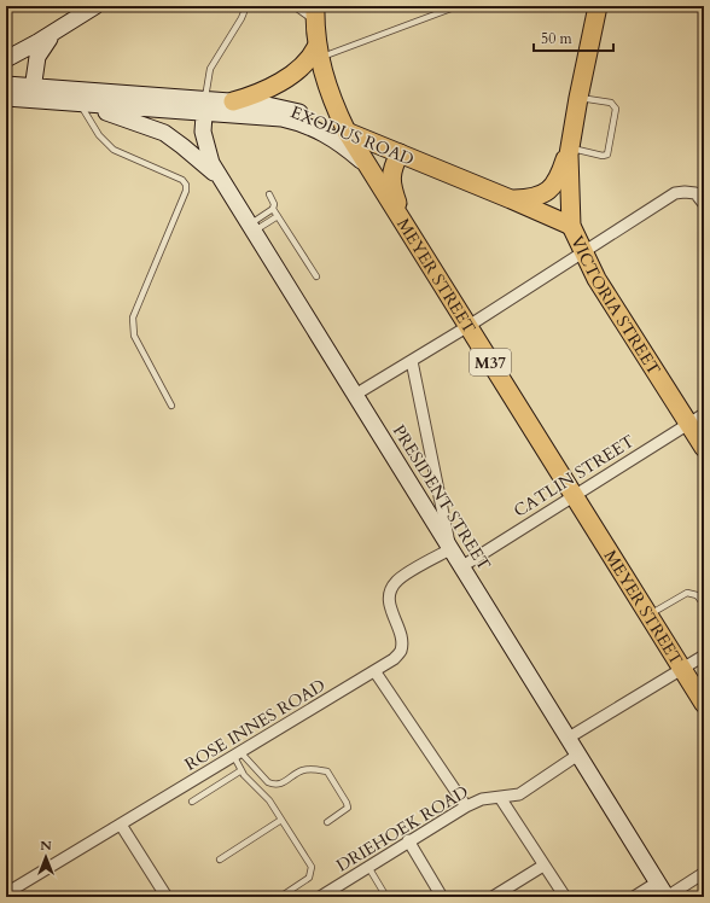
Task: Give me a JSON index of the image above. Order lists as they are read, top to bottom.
{
  "streets": {
    "main road": [
      "EXODUS ROAD",
      "MEYER STREET",
      "VICTORIA STREET",
      "M37"
    ],
    "street": [
      "CATLIN STREET",
      "PRESIDENT STREET",
      "ROSE INNES ROAD",
      "DRIEHOEK ROAD"
    ]
  },
  "crossings": [
    ["EXODUS ROAD", "MEYER STREET"],
    ["EXODUS ROAD", "VICTORIA STREET"],
    ["EXODUS ROAD", "PRESIDENT STREET"],
    ["MEYER STREET", "CATLIN STREET"],
    ["VICTORIA STREET", "CATLIN STREET"],
    ["CATLIN STREET", "PRESIDENT STREET"],
    ["PRESIDENT STREET", "ROSE INNES ROAD"],
    ["PRESIDENT STREET", "DRIEHOEK ROAD"]
  ],
  "scale_bar": "50 m",
  "north": "top"
}
